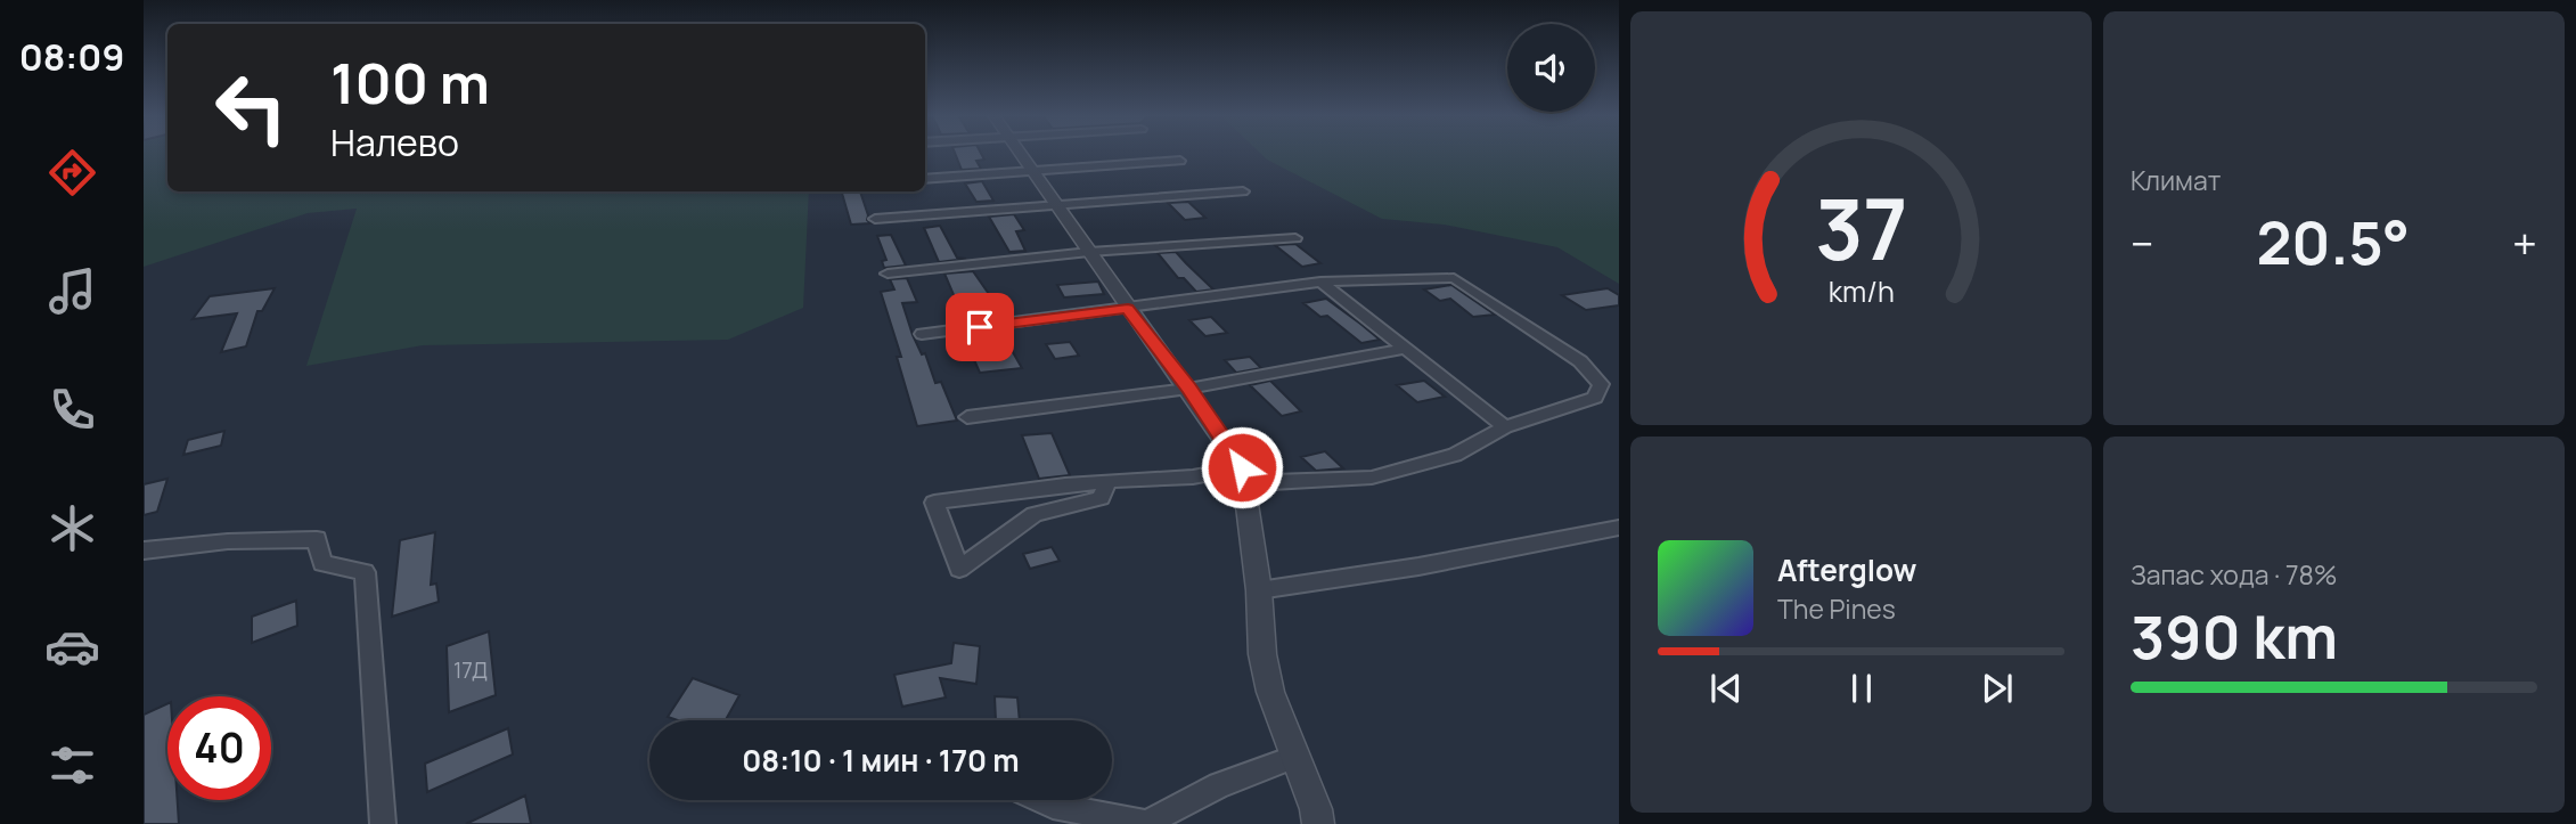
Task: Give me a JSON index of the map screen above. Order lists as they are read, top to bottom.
{
  "house_numbers": ["17Д"],
  "page": {
    "tabs": "08:09",
    "tile": [
      "Климат",
      ["Запас хода · 78%", "390 km"]
    ],
    "turn": ["100 m", "Налево"],
    "heat": ["−", "20.5°", "+"],
    "song": ["Afterglow", "The Pines"],
    "limit": "40",
    "trip": "08:10 · 1 мин · 170 m",
    "gauge": ["37", "km/h"]
  }
}
